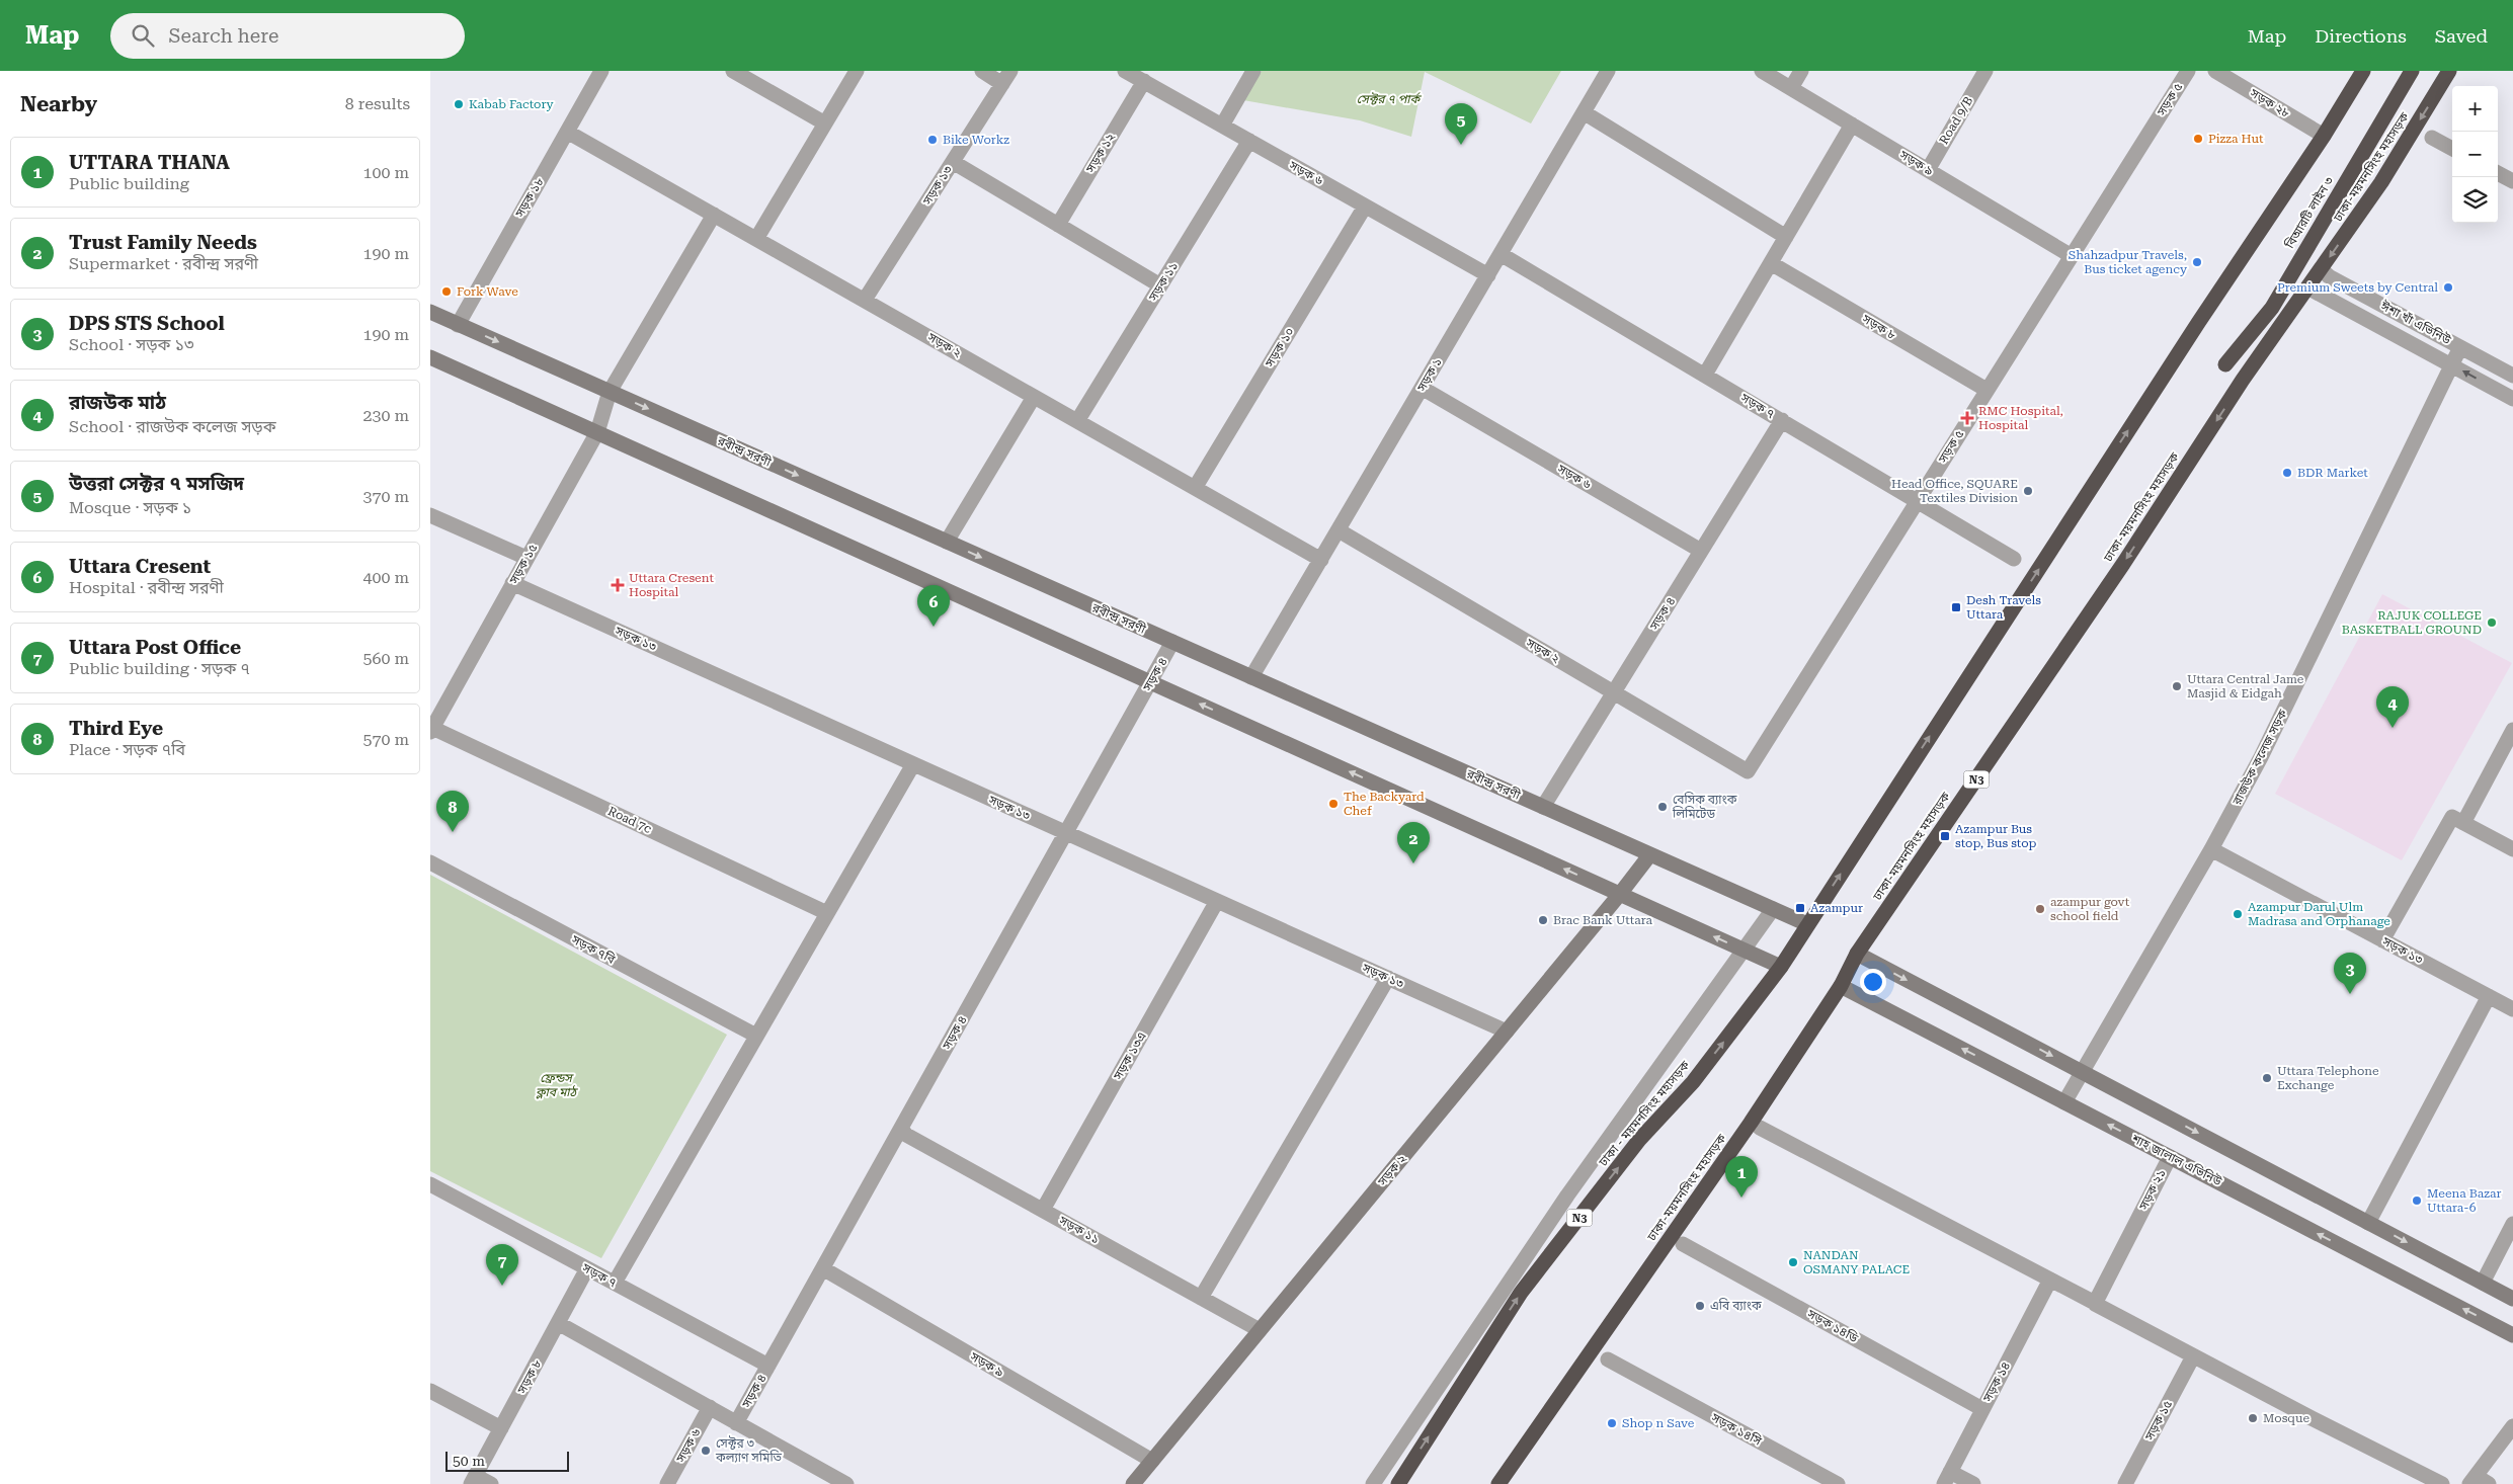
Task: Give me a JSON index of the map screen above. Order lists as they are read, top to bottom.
{
  "streets": {
    "highway": [
      "ঢাকা-ময়মনসিংহ মহাসড়ক",
      "বিআরটি লাইন ৩",
      "N3",
      "ঢাকা - ময়মনসিংহ মহাসড়ক"
    ],
    "street": [
      "সড়ক ৫",
      "সড়ক ২৮",
      "Road 9/B",
      "সড়ক ১২",
      "সড়ক ৯",
      "সড়ক ৬",
      "সড়ক ১৩",
      "সড়ক ১৮",
      "সড়ক ১১",
      "ঈশা খাঁ এভিনিউ",
      "সড়ক ৮",
      "সড়ক ২",
      "সড়ক ১০",
      "সড়ক ১",
      "সড়ক ৭",
      "রবীন্দ্র সরণী",
      "সড়ক ১৫",
      "সড়ক ৪",
      "রাজউক কলেজ সড়ক",
      "Road 7c",
      "সড়ক ৭বি",
      "সড়ক ১৩এ",
      "শাহ জালাল এভিনিউ",
      "সড়ক ২১",
      "সড়ক ১৪ডি",
      "সড়ক ১৪",
      "সড়ক ১৪সি"
    ]
  },
  "crossings": [
    ["সড়ক ৫", "সড়ক ৯"],
    ["সড়ক ৫", "সড়ক ৮"],
    ["সড়ক ৫", "সড়ক ২"],
    ["সড়ক ৫", "সড়ক ৭"],
    ["সড়ক ২৮", "N3"],
    ["Road 9/B", "সড়ক ৯"],
    ["সড়ক ১২", "সড়ক ৬"],
    ["সড়ক ৯", "সড়ক ২"],
    ["সড়ক ৯", "সড়ক ৪"],
    ["ঢাকা-ময়মনসিংহ মহাসড়ক", "ঈশা খাঁ এভিনিউ"],
    ["ঢাকা-ময়মনসিংহ মহাসড়ক", "শাহ জালাল এভিনিউ"],
    ["সড়ক ৬", "সড়ক ১১"],
    ["সড়ক ৬", "সড়ক ১০"],
    ["সড়ক ৬", "সড়ক ১"],
    ["সড়ক ৬", "সড়ক ৪"],
    ["সড়ক ১৩", "সড়ক ২"],
    ["সড়ক ১৩", "সড়ক ১৫"],
    ["সড়ক ১৩", "সড়ক ৪"],
    ["সড়ক ১৩", "রাজউক কলেজ সড়ক"],
    ["সড়ক ১৩", "সড়ক ১৩এ"],
    ["সড়ক ১৮", "সড়ক ২"],
    ["সড়ক ১৮", "রবীন্দ্র সরণী"],
    ["সড়ক ১১", "সড়ক ২"],
    ["সড়ক ১১", "সড়ক ৪"],
    ["সড়ক ১১", "সড়ক ১৩এ"],
    ["ঈশা খাঁ এভিনিউ", "রাজউক কলেজ সড়ক"],
    ["সড়ক ৮", "সড়ক ৭"],
    ["সড়ক ২", "সড়ক ১০"],
    ["সড়ক ২", "সড়ক ১"],
    ["সড়ক ২", "রবীন্দ্র সরণী"],
    ["সড়ক ২", "সড়ক ১৫"],
    ["সড়ক ২", "সড়ক ৪"],
    ["সড়ক ১", "সড়ক ৭"],
    ["সড়ক ১", "রবীন্দ্র সরণী"],
    ["সড়ক ৭", "সড়ক ৪"],
    ["রবীন্দ্র সরণী", "সড়ক ১৫"],
    ["রবীন্দ্র সরণী", "সড়ক ৪"],
    ["রবীন্দ্র সরণী", "N3"],
    ["সড়ক ১৫", "Road 7c"],
    ["সড়ক ১৫", "সড়ক ২১"],
    ["রাজউক কলেজ সড়ক", "শাহ জালাল এভিনিউ"],
    ["N3", "ঢাকা - ময়মনসিংহ মহাসড়ক"],
    ["শাহ জালাল এভিনিউ", "সড়ক ২১"],
    ["সড়ক ২১", "সড়ক ১৪"],
    ["সড়ক ১৪ডি", "সড়ক ১৪"]
  ],
  "one_way": ["ঢাকা - ময়মনসিংহ মহাসড়ক"],
  "parks": ["সেক্টর ৭ পার্ক", "ফ্রেন্ডস ক্লাব মাঠ"],
  "places": {
    "other": [
      "Kabab Factory",
      "Pizza Hut",
      "Bike Workz",
      "Shahzadpur Travels, Bus ticket agency",
      "Premium Sweets by Central",
      "Fork Wave",
      "BDR Market",
      "Head Office, SQUARE Textiles Division",
      "RAJUK COLLEGE BASKETBALL GROUND",
      "Uttara Central Jame Masjid & Eidgah",
      "The Backyard Chef",
      "বেসিক ব্যাংক লিমিটেড",
      "azampur govt school field",
      "Azampur Darul Ulm Madrasa and Orphanage",
      "Brac Bank Uttara",
      "Uttara Telephone Exchange",
      "Meena Bazar Uttara-6",
      "NANDAN OSMANY PALACE",
      "এবি ব্যাংক",
      "Mosque",
      "Shop n Save",
      "সেক্টর ৩ কল্যাণ সমিতি"
    ],
    "health": ["RMC Hospital, Hospital", "Uttara Cresent Hospital"],
    "transit": ["Desh Travels Uttara", "Azampur Bus stop, Bus stop", "Azampur"]
  },
  "scale_bar": "50 m",
  "page": {
    "header": "Map",
    "search": "Search here",
    "nav": ["Map", "Directions", "Saved"],
    "heading": ["Nearby", "8 results"],
    "map_buttons": ["+", "−"],
    "pins": [
      "5",
      "6",
      "4",
      "8",
      "2",
      "3",
      "1",
      "7"
    ],
    "list": [
      {
        "mark": "1",
        "name": "UTTARA THANA",
        "note": "Public building",
        "value": "100 m"
      },
      {
        "mark": "2",
        "name": "Trust Family Needs",
        "note": "Supermarket · রবীন্দ্র সরণী",
        "value": "190 m"
      },
      {
        "mark": "3",
        "name": "DPS STS School",
        "note": "School · সড়ক ১৩",
        "value": "190 m"
      },
      {
        "mark": "4",
        "name": "রাজউক মাঠ",
        "note": "School · রাজউক কলেজ সড়ক",
        "value": "230 m"
      },
      {
        "mark": "5",
        "name": "উত্তরা সেক্টর ৭ মসজিদ",
        "note": "Mosque · সড়ক ১",
        "value": "370 m"
      },
      {
        "mark": "6",
        "name": "Uttara Cresent",
        "note": "Hospital · রবীন্দ্র সরণী",
        "value": "400 m"
      },
      {
        "mark": "7",
        "name": "Uttara Post Office",
        "note": "Public building · সড়ক ৭",
        "value": "560 m"
      },
      {
        "mark": "8",
        "name": "Third Eye",
        "note": "Place · সড়ক ৭বি",
        "value": "570 m"
      }
    ],
    "scale": "50 m"
  }
}
